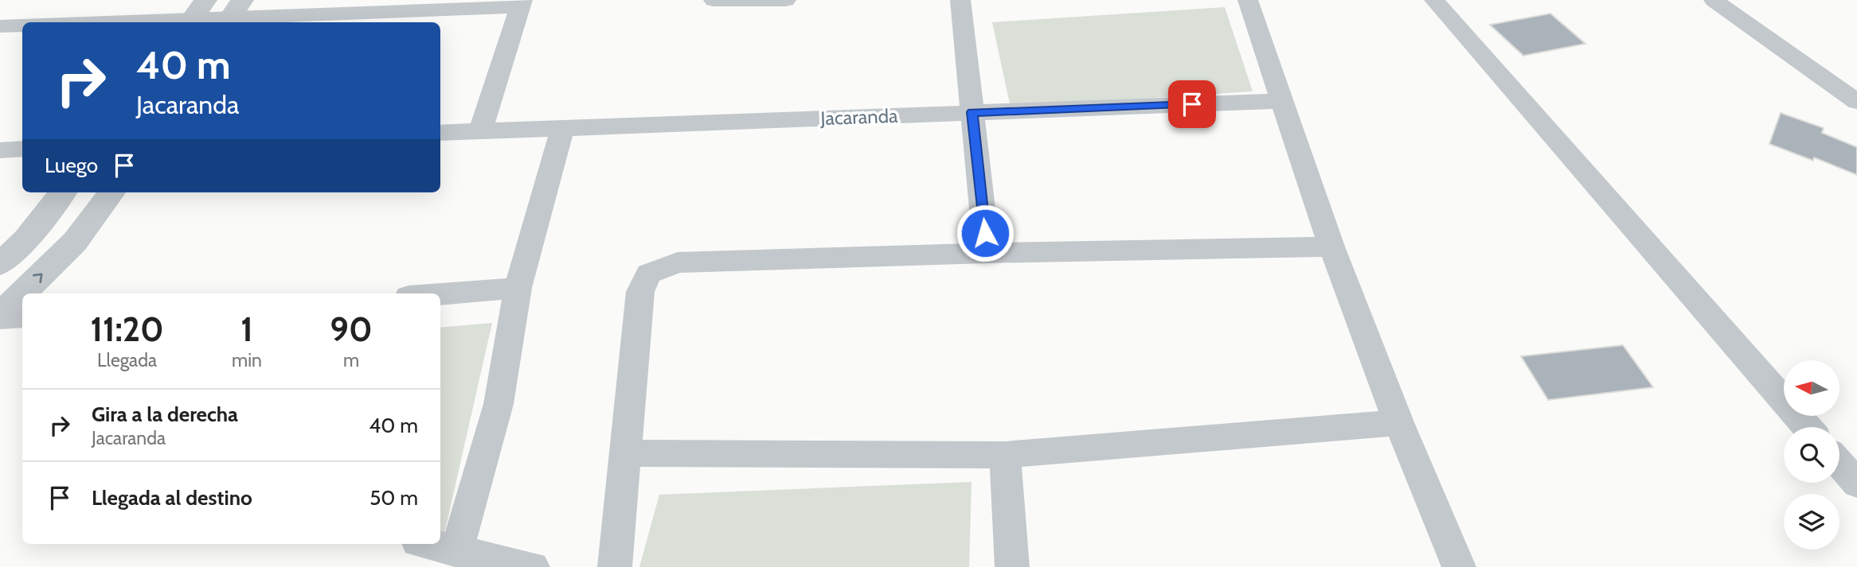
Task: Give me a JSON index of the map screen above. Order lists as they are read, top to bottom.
{
  "streets": {
    "street": ["Jacaranda"]
  },
  "north": "left",
  "page": {
    "turn": ["40 m", "Jacaranda"],
    "then": "Luego",
    "eta": [
      "11:20",
      "Llegada",
      "1",
      "min",
      "90",
      "m"
    ],
    "list": [
      {
        "name": "Gira a la derecha",
        "note": "Jacaranda",
        "value": "40 m"
      },
      {
        "name": "Llegada al destino",
        "value": "50 m"
      }
    ]
  }
}
